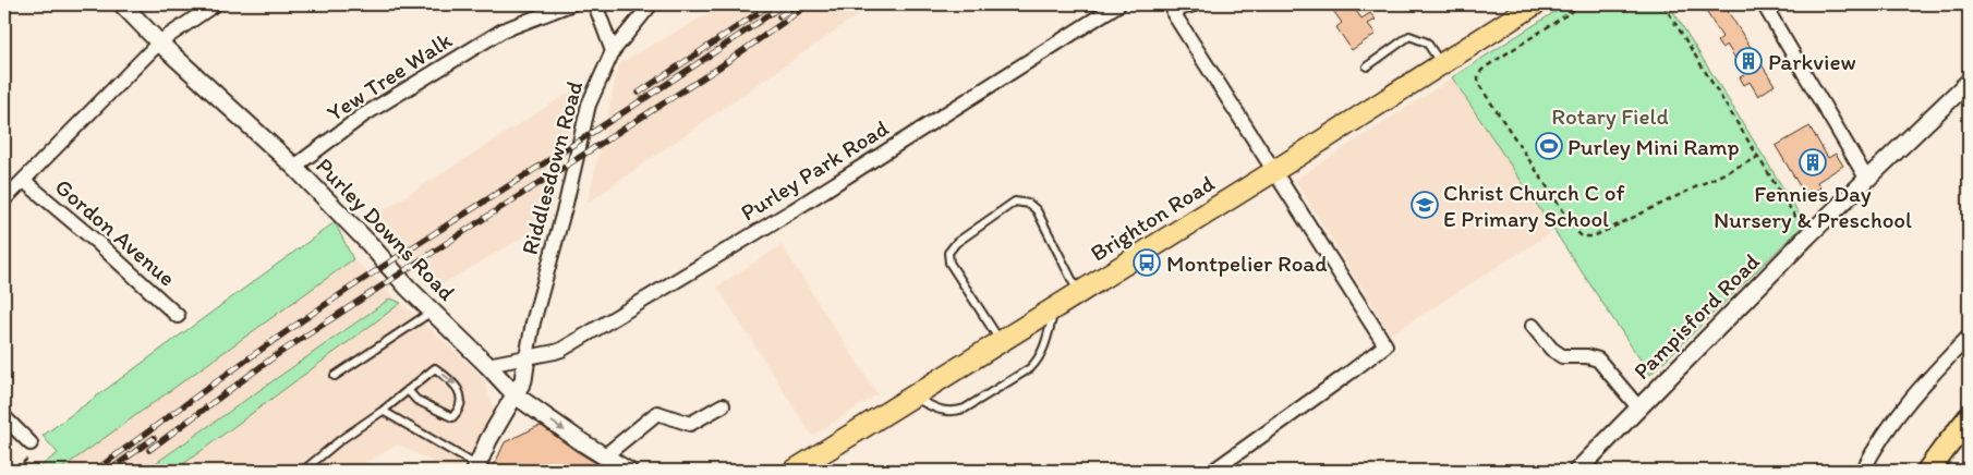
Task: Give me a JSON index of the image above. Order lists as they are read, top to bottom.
{
  "streets": {
    "main road": ["Brighton Road"],
    "street": [
      "Yew Tree Walk",
      "Riddlesdown Road",
      "Purley Park Road",
      "Purley Downs Road",
      "Gordon Avenue",
      "Pampisford Road"
    ]
  },
  "crossings": [
    ["Yew Tree Walk", "Purley Downs Road"],
    ["Riddlesdown Road", "Purley Park Road"],
    ["Riddlesdown Road", "Purley Downs Road"]
  ],
  "parks": ["Rotary Field"],
  "places": {
    "building": ["Parkview", "Fennies Day Nursery & Preschool"],
    "sports": ["Purley Mini Ramp"],
    "school or university": ["Christ Church C of E Primary School"],
    "bus stop": ["Montpelier Road"]
  }
}
